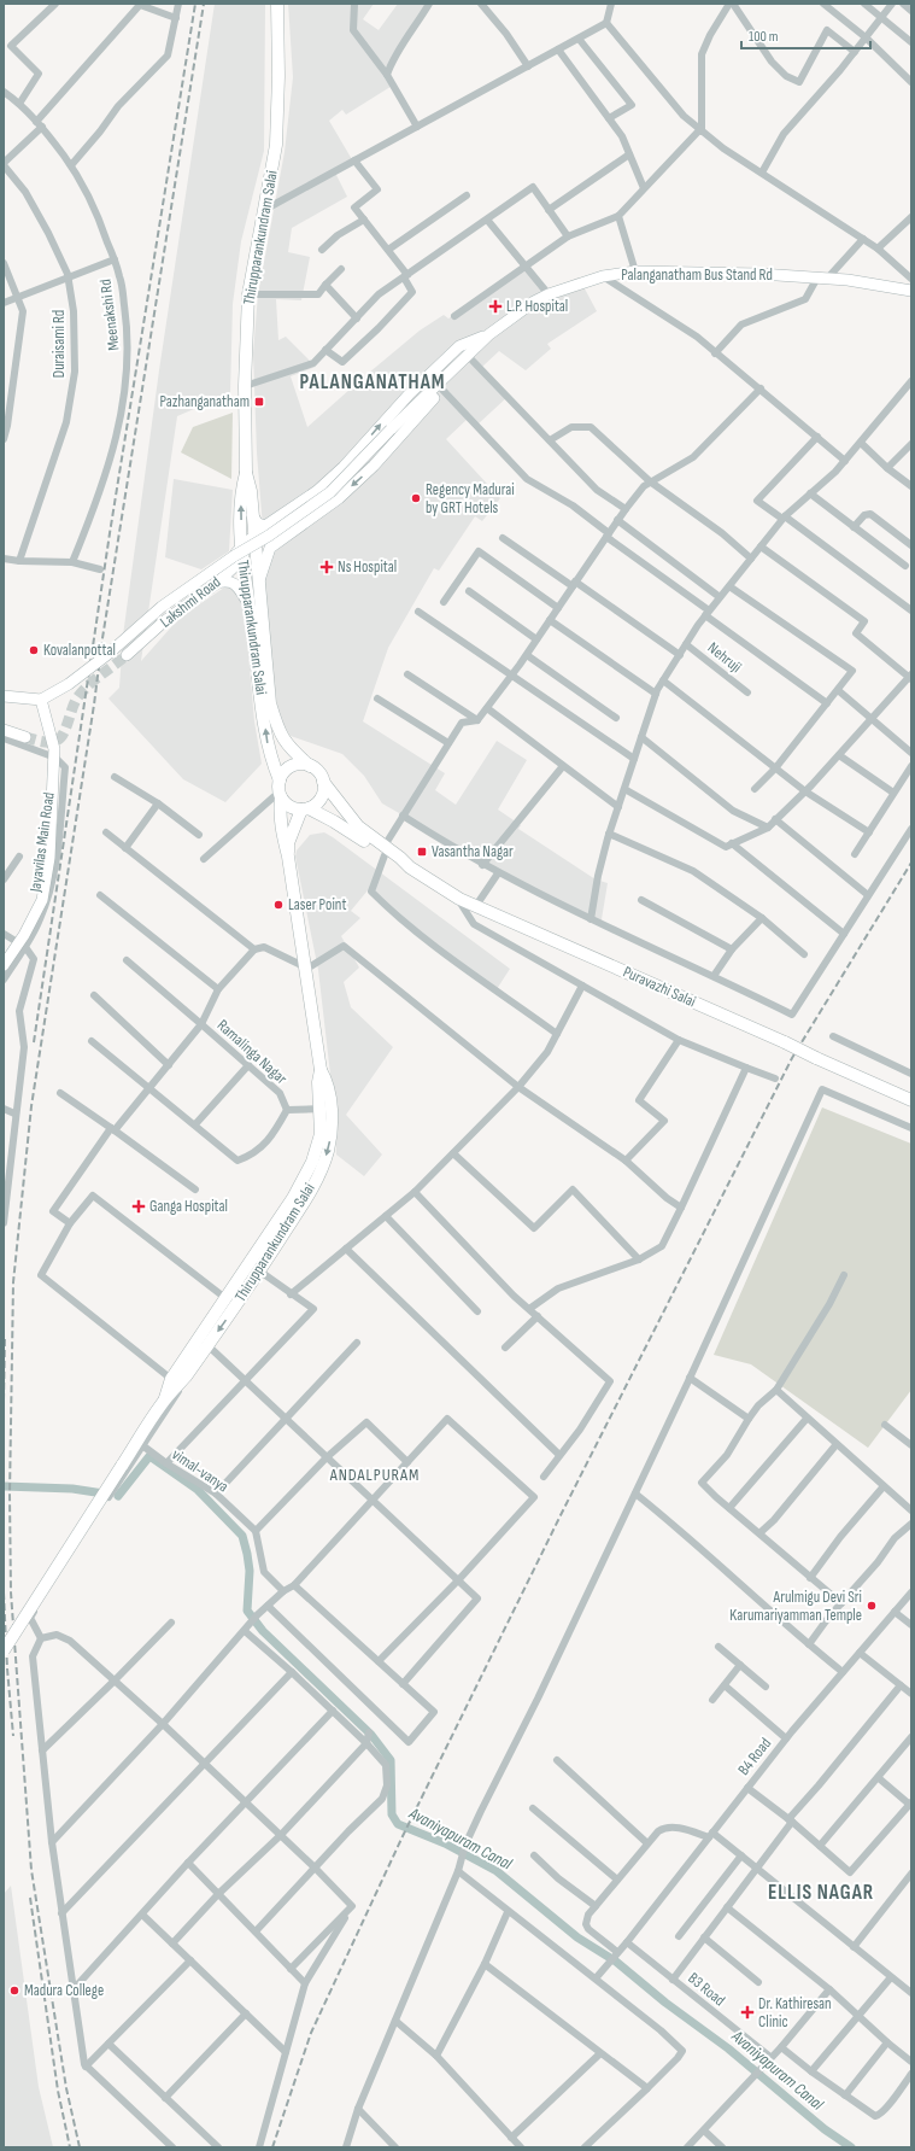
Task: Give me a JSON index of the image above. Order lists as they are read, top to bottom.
{
  "streets": {
    "main road": ["Thirupparankundram Salai", "Puravazhi Salai"],
    "street": [
      "Palanganatham Bus Stand Rd",
      "Meenakshi Rd",
      "Duraisami Rd",
      "Lakshmi Road",
      "Nehruji",
      "Jayavilas Main Road",
      "Ramalinga Nagar",
      "vimal-vanya",
      "B4 Road",
      "B3 Road"
    ]
  },
  "crossings": [
    ["Thirupparankundram Salai", "Lakshmi Road"],
    ["Thirupparankundram Salai", "Puravazhi Salai"],
    ["Palanganatham Bus Stand Rd", "Lakshmi Road"],
    ["B4 Road", "B3 Road"]
  ],
  "districts": ["PALANGANATHAM", "ANDALPURAM", "ELLIS NAGAR"],
  "water": ["Avaniyapuram Canal"],
  "places": {
    "health": [
      "L.P. Hospital",
      "Ns Hospital",
      "Ganga Hospital",
      "Dr. Kathiresan Clinic"
    ],
    "transit": ["Pazhanganatham", "Vasantha Nagar"],
    "other": [
      "Regency Madurai by GRT Hotels",
      "Kovalanpottal",
      "Laser Point",
      "Arulmigu Devi Sri Karumariyamman Temple",
      "Madura College"
    ]
  },
  "scale_bar": "100 m"
}
